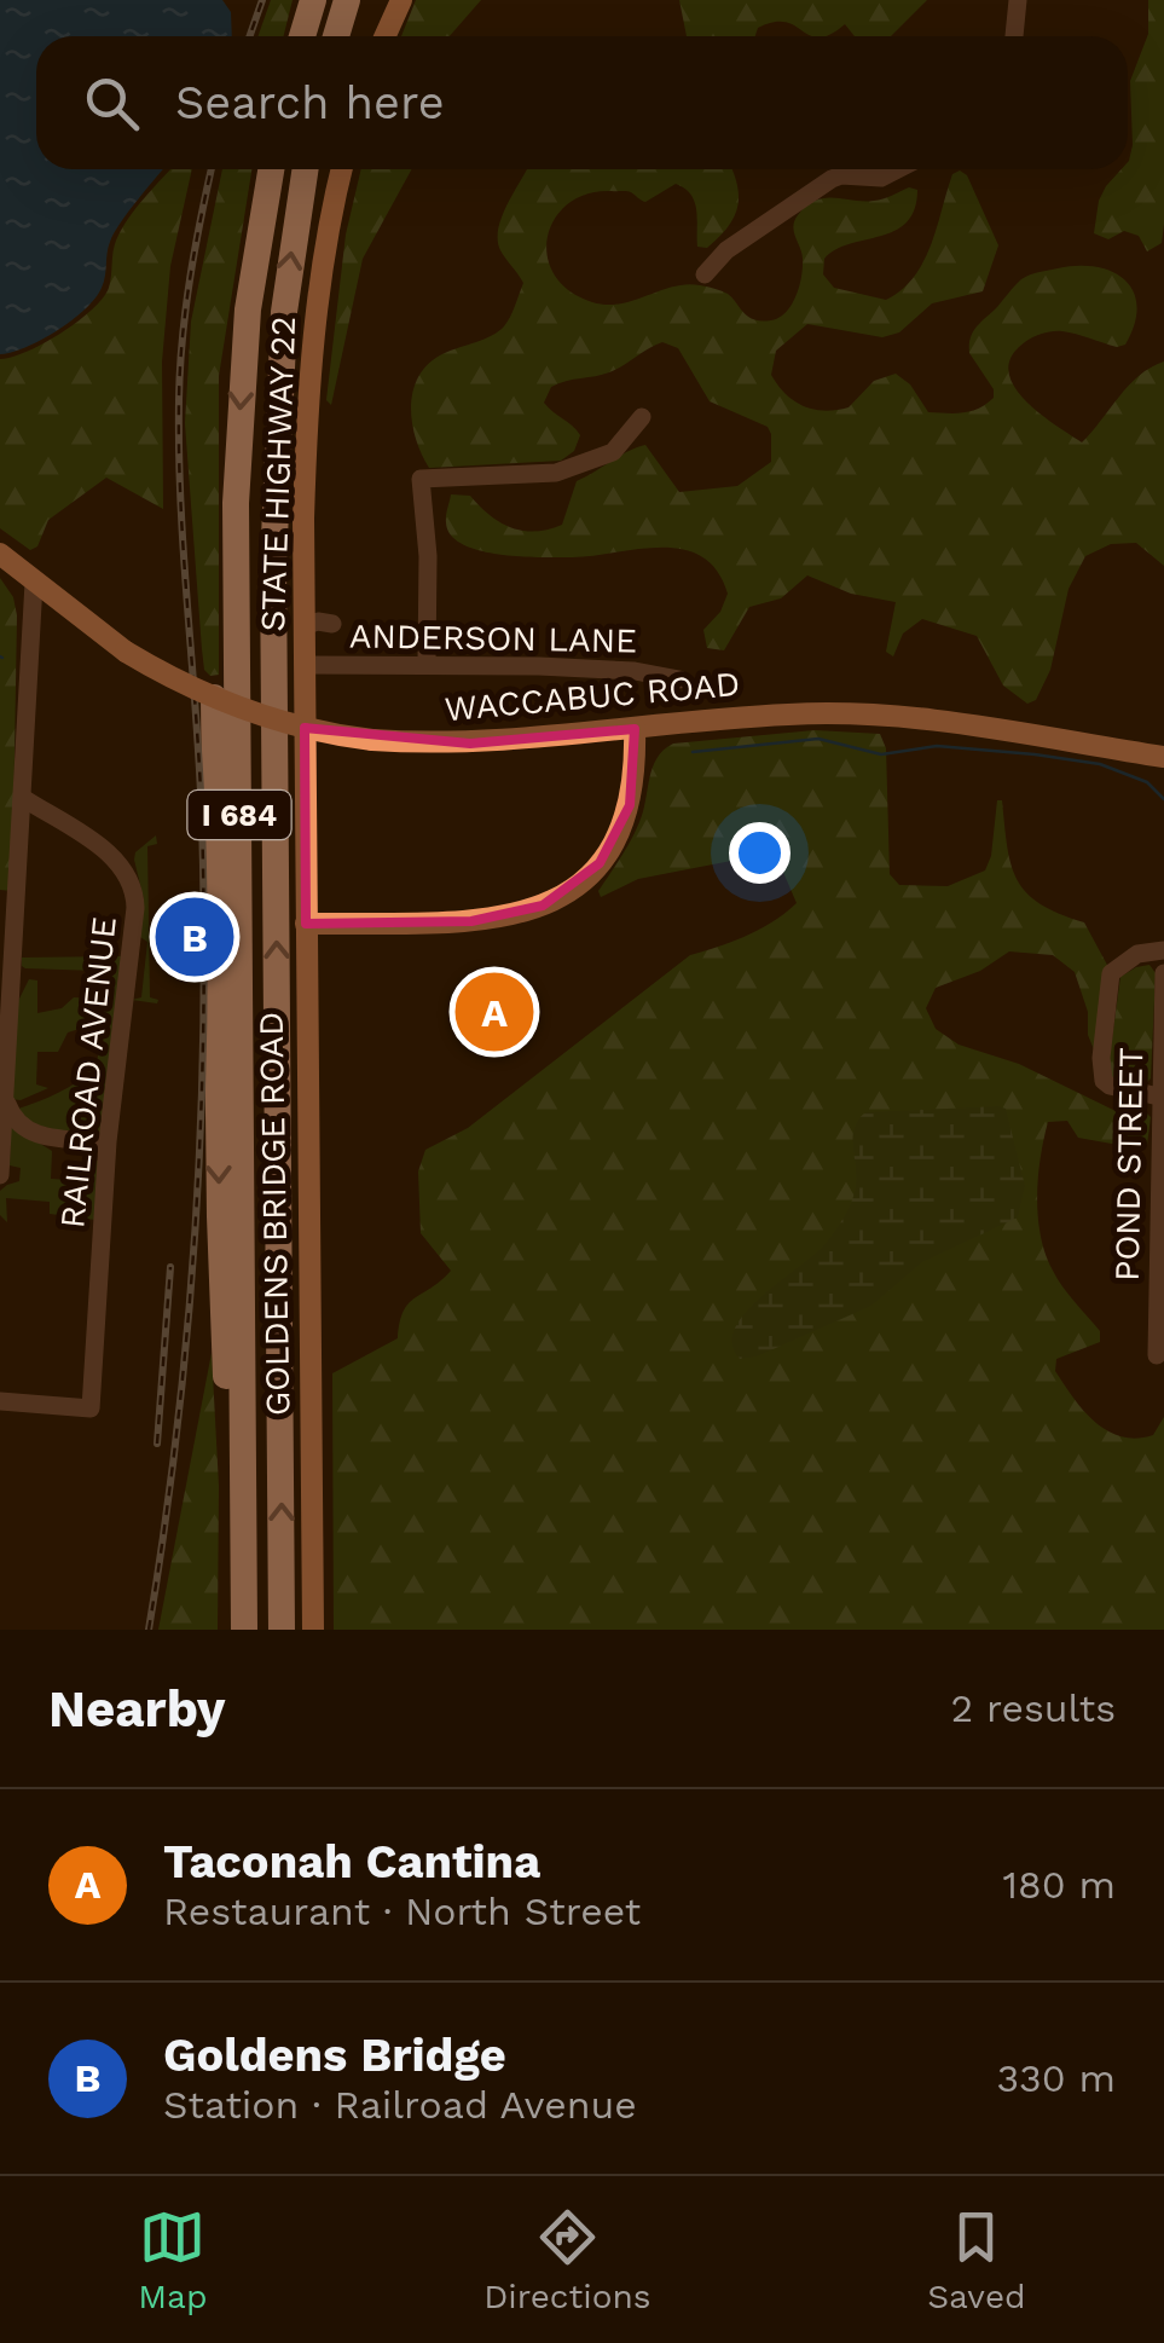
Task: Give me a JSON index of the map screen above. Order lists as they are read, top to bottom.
{
  "streets": {
    "highway": ["I 684"],
    "main road": ["STATE HIGHWAY 22", "WACCABUC ROAD", "GOLDENS BRIDGE ROAD"],
    "street": ["ANDERSON LANE", "RAILROAD AVENUE", "POND STREET"]
  },
  "crossings": [
    ["STATE HIGHWAY 22", "ANDERSON LANE"],
    ["STATE HIGHWAY 22", "GOLDENS BRIDGE ROAD"]
  ],
  "page": {
    "search": "Search here",
    "pins": ["B", "A"],
    "heading": ["Nearby", "2 results"],
    "list": [
      {
        "mark": "A",
        "name": "Taconah Cantina",
        "note": "Restaurant · North Street",
        "value": "180 m"
      },
      {
        "mark": "B",
        "name": "Goldens Bridge",
        "note": "Station · Railroad Avenue",
        "value": "330 m"
      }
    ],
    "nav": ["Map", "Directions", "Saved"]
  }
}
